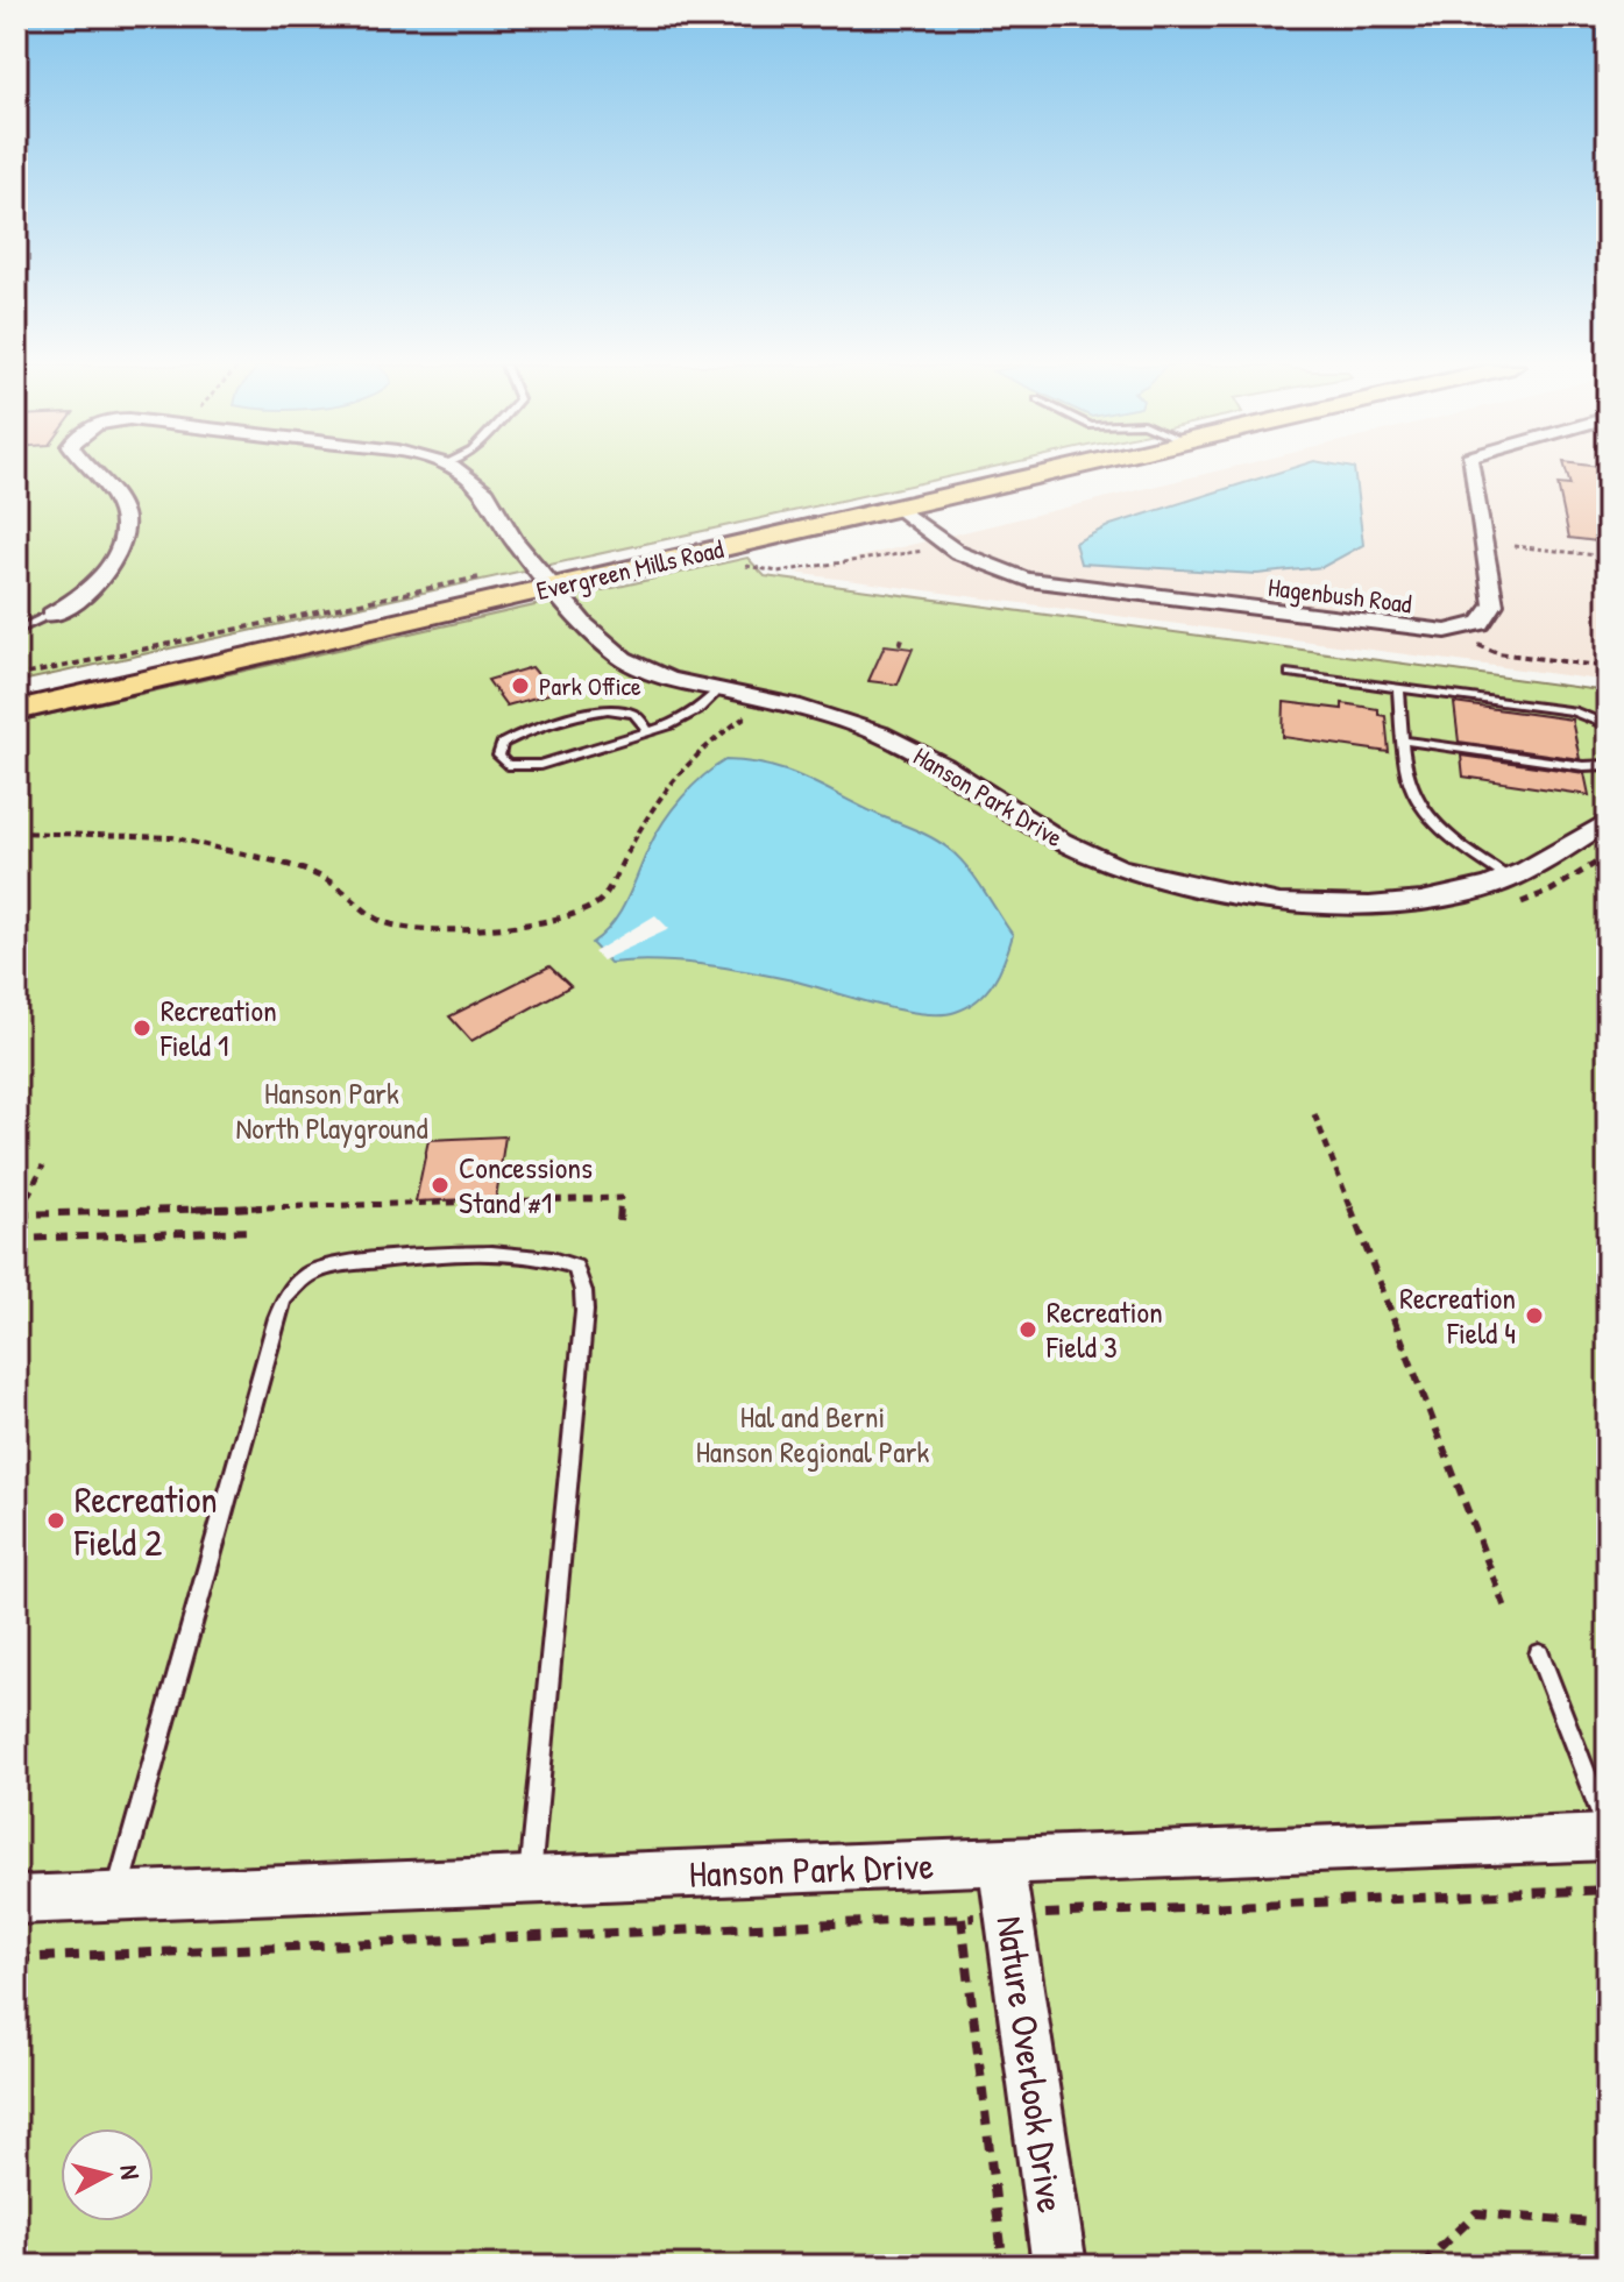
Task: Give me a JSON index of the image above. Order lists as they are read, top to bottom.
{
  "streets": {
    "main road": ["Evergreen Mills Road"],
    "street": ["Hagenbush Road", "Hanson Park Drive", "Nature Overlook Drive"]
  },
  "crossings": [
    ["Evergreen Mills Road", "Hagenbush Road"],
    ["Evergreen Mills Road", "Hanson Park Drive"],
    ["Hanson Park Drive", "Nature Overlook Drive"]
  ],
  "parks": ["Hanson Park North Playground", "Hal and Berni Hanson Regional Park"],
  "places": [
    "Park Office",
    "Recreation Field 1",
    "Concessions Stand #1",
    "Recreation Field 4",
    "Recreation Field 3",
    "Recreation Field 2"
  ],
  "north": "right"
}
